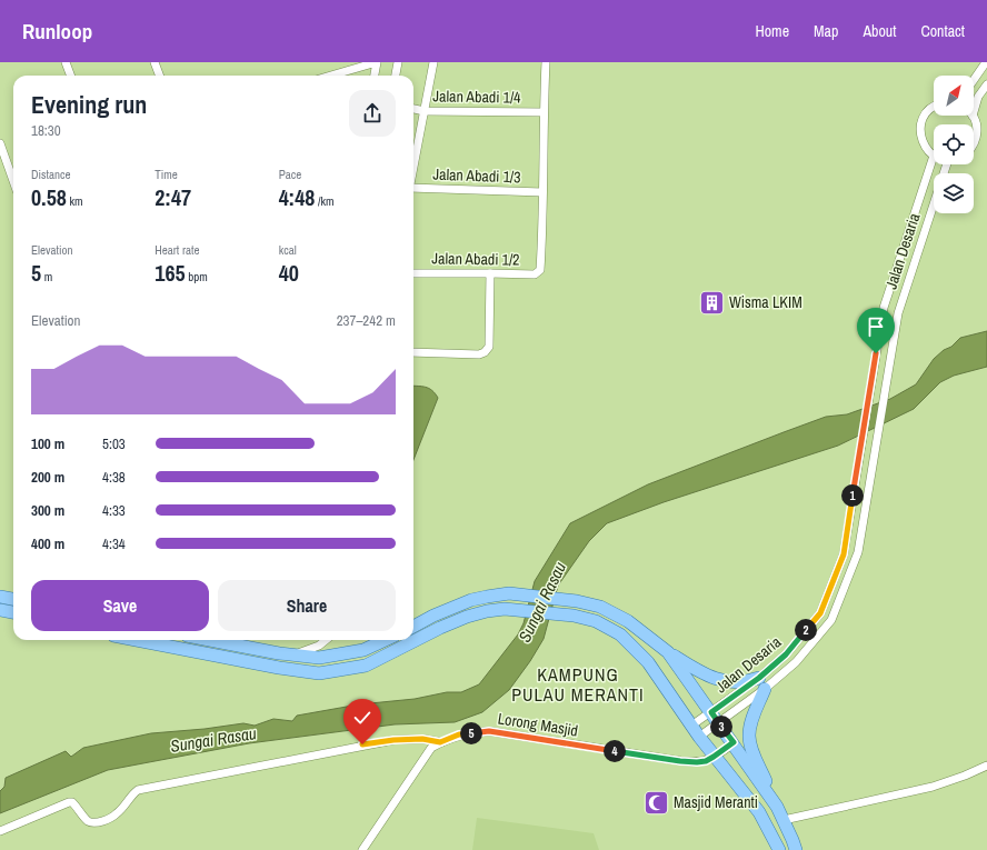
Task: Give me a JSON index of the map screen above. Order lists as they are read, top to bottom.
{
  "streets": {
    "street": [
      "Jalan Abadi 1/4",
      "Jalan Abadi 1/3",
      "Jalan Desaria",
      "Jalan Abadi 1/2",
      "Lorong Masjid"
    ]
  },
  "crossings": [
    ["Jalan Abadi 1/3", "Jalan Abadi 1/2"]
  ],
  "districts": ["KAMPUNG PULAU MERANTI"],
  "water": ["Sungai Rasau"],
  "places": {
    "building": ["Wisma LKIM"],
    "mosque": ["Masjid Meranti"]
  },
  "north": "top right",
  "page": {
    "header": "Runloop",
    "nav": [
      "Home",
      "Map",
      "About",
      "Contact"
    ],
    "heading": ["Evening run", "18:30"],
    "stats": [
      ["Distance", "0.58 km"],
      ["Time", "2:47"],
      ["Pace", "4:48 /km"],
      ["Elevation", "5 m"],
      ["Heart rate", "165 bpm"],
      ["kcal", "40"]
    ],
    "chart": ["Elevation", "237–242 m"],
    "list": [
      {
        "name": "100 m",
        "note": "5:03"
      },
      {
        "name": "200 m",
        "note": "4:38"
      },
      {
        "name": "300 m",
        "note": "4:33"
      },
      {
        "name": "400 m",
        "note": "4:34"
      }
    ],
    "pins": [
      "1",
      "2",
      "3",
      "5",
      "4"
    ],
    "buttons": ["Save", "Share"]
  }
}
